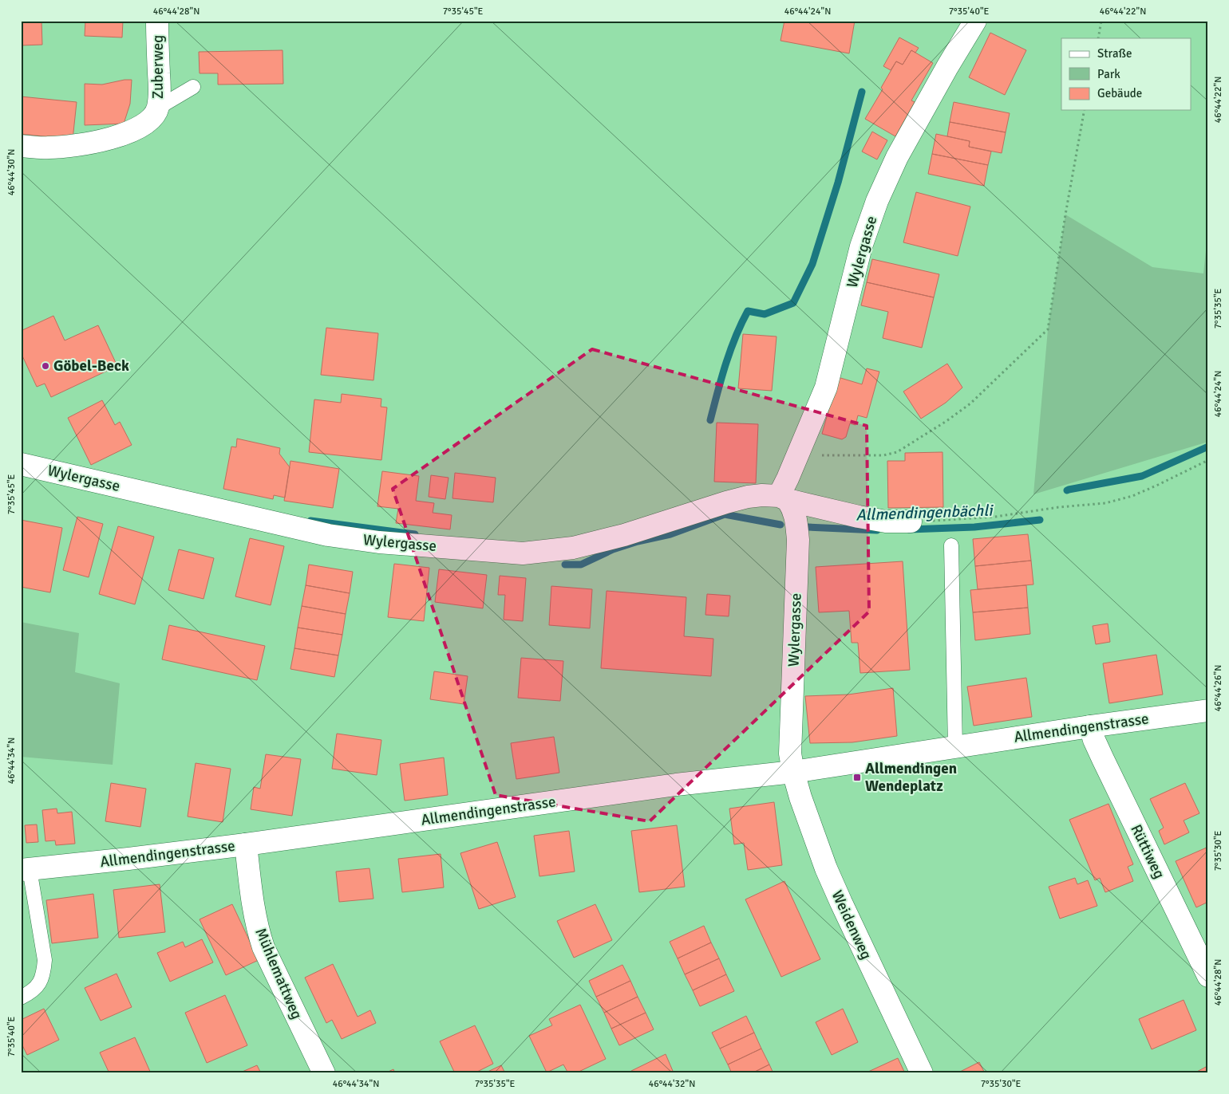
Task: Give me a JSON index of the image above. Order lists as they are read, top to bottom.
{
  "streets": {
    "street": [
      "Zuberweg",
      "Wylergasse",
      "Allmendingenstrasse",
      "Rüttiweg",
      "Weidenweg",
      "Mühlemattweg"
    ]
  },
  "crossings": [
    ["Wylergasse", "Allmendingenstrasse"],
    ["Wylergasse", "Weidenweg"],
    ["Allmendingenstrasse", "Rüttiweg"],
    ["Allmendingenstrasse", "Weidenweg"],
    ["Allmendingenstrasse", "Mühlemattweg"]
  ],
  "water": ["Allmendingenbächli"],
  "places": {
    "other": ["Göbel-Beck"],
    "transit": ["Allmendingen Wendeplatz"]
  },
  "legend": ["Straße", "Park", "Gebäude"],
  "coordinates": [
    "46°44'28\"N",
    "7°35'45\"E",
    "46°44'24\"N",
    "7°35'40\"E",
    "46°44'22\"N",
    "46°44'30\"N",
    "7°35'35\"E",
    "46°44'26\"N",
    "46°44'34\"N",
    "7°35'30\"E",
    "46°44'32\"N"
  ]
}
